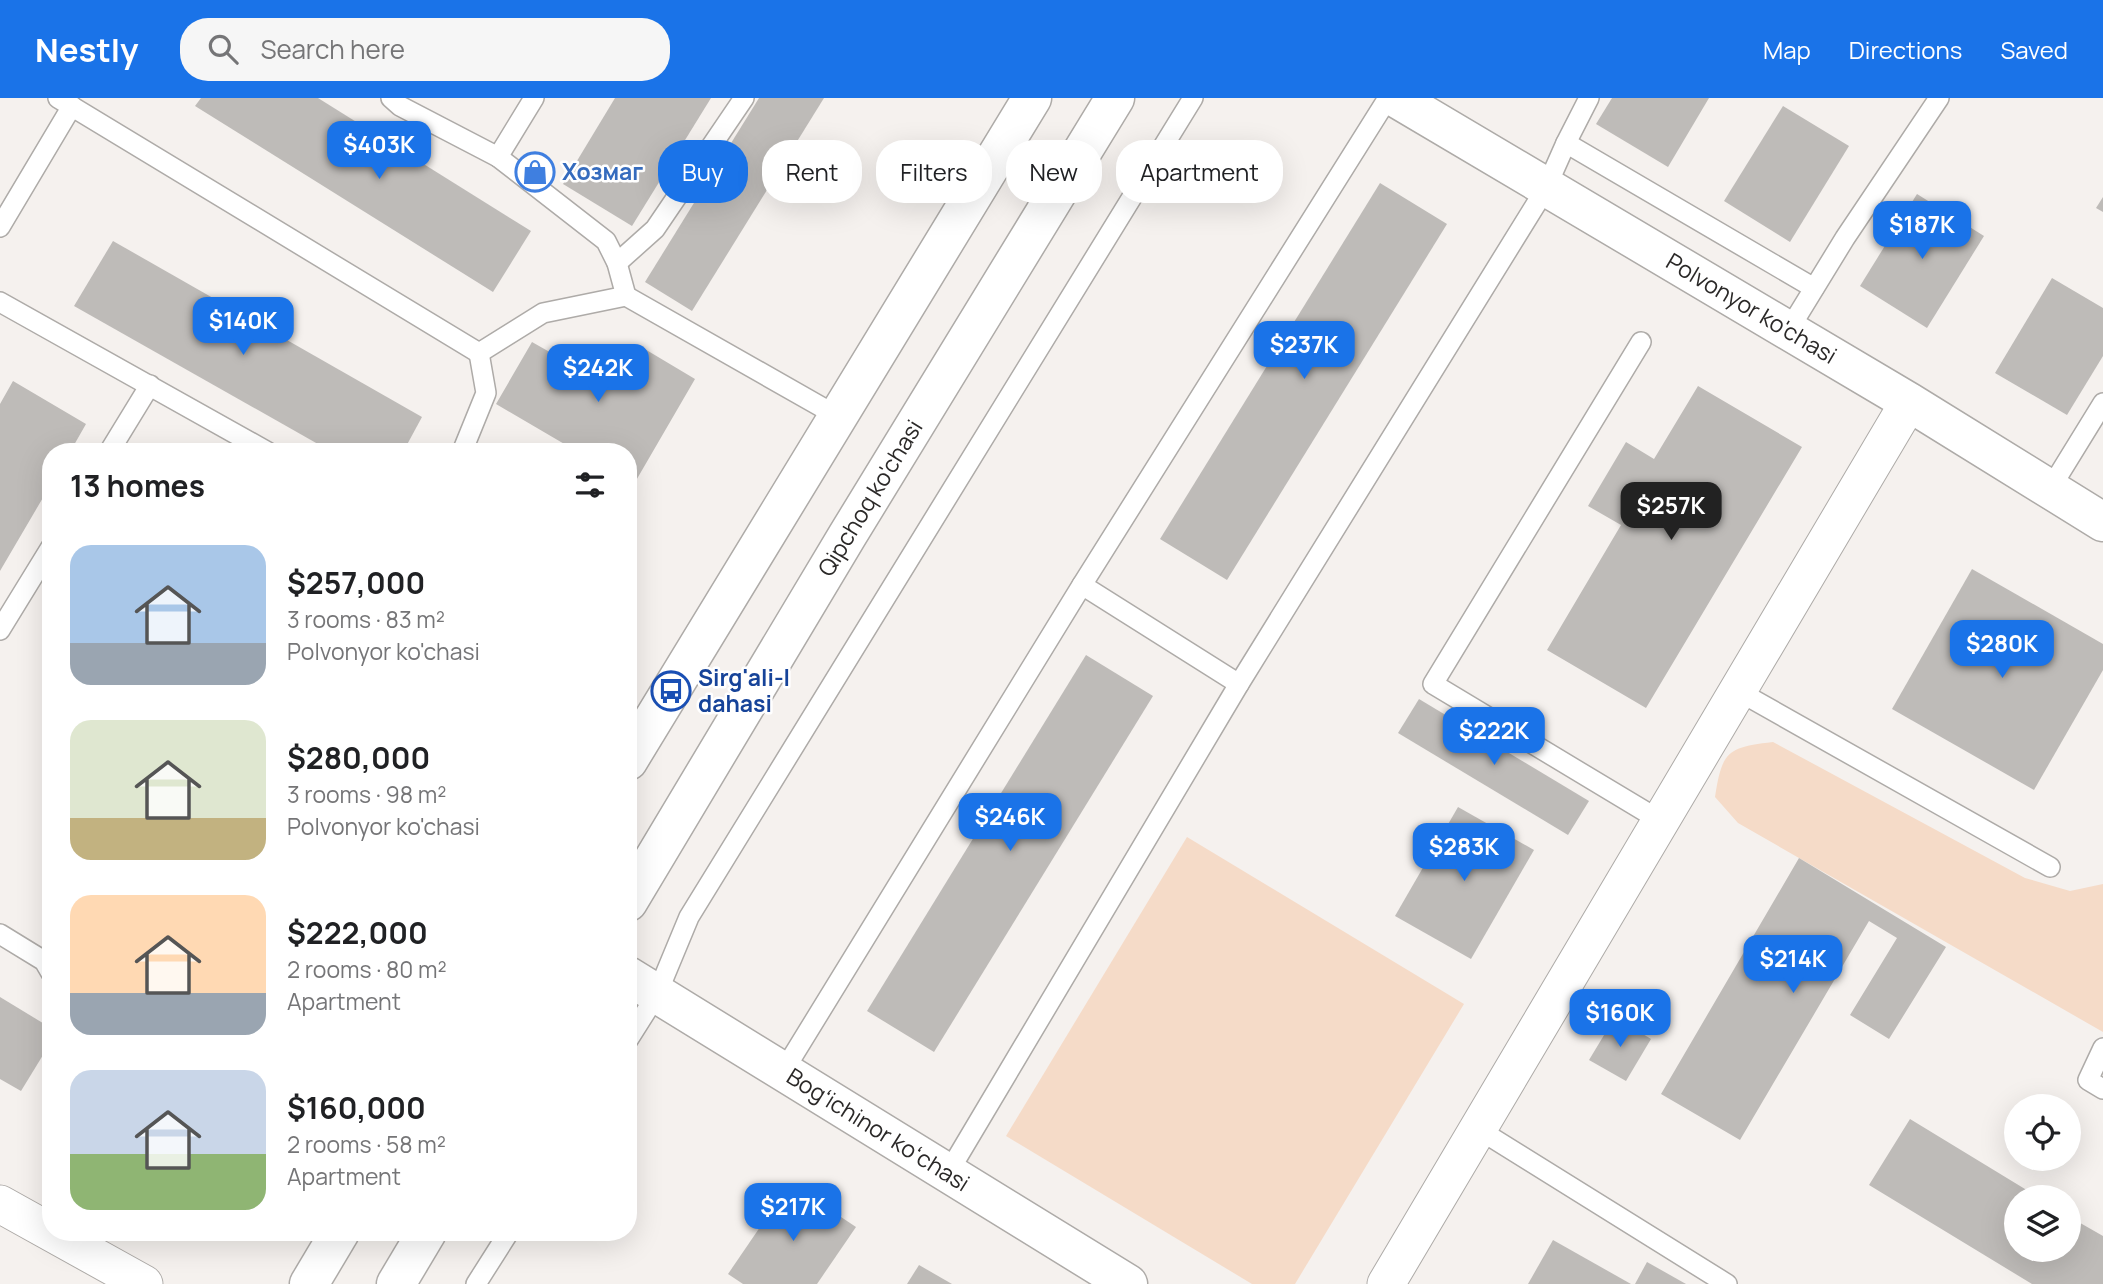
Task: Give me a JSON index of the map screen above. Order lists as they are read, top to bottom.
{
  "streets": {
    "main road": ["Polvonyor ko'chasi", "Qipchoq ko'chasi", "Bogʻichinor koʻchasi"]
  },
  "places": {
    "shop": ["Хозмаг"],
    "bus stop": ["Sirg'ali-I dahasi"]
  },
  "page": {
    "header": "Nestly",
    "search": "Search here",
    "nav": ["Map", "Directions", "Saved"],
    "price": [
      "$403K",
      "$187K",
      "$140K",
      "$237K",
      "$242K",
      "$257K",
      "$280K",
      "$222K",
      "$246K",
      "$283K",
      "$214K",
      "$160K",
      "$217K"
    ],
    "chip": [
      "Buy",
      "Rent",
      "Filters",
      "New",
      "Apartment"
    ],
    "heading": "13 homes",
    "list": [
      {
        "name": "$257,000",
        "note": "3 rooms · 83 m² · Polvonyor ko'chasi"
      },
      {
        "name": "$280,000",
        "note": "3 rooms · 98 m² · Polvonyor ko'chasi"
      },
      {
        "name": "$222,000",
        "note": "2 rooms · 80 m² · Apartment"
      },
      {
        "name": "$160,000",
        "note": "2 rooms · 58 m² · Apartment"
      }
    ]
  }
}
